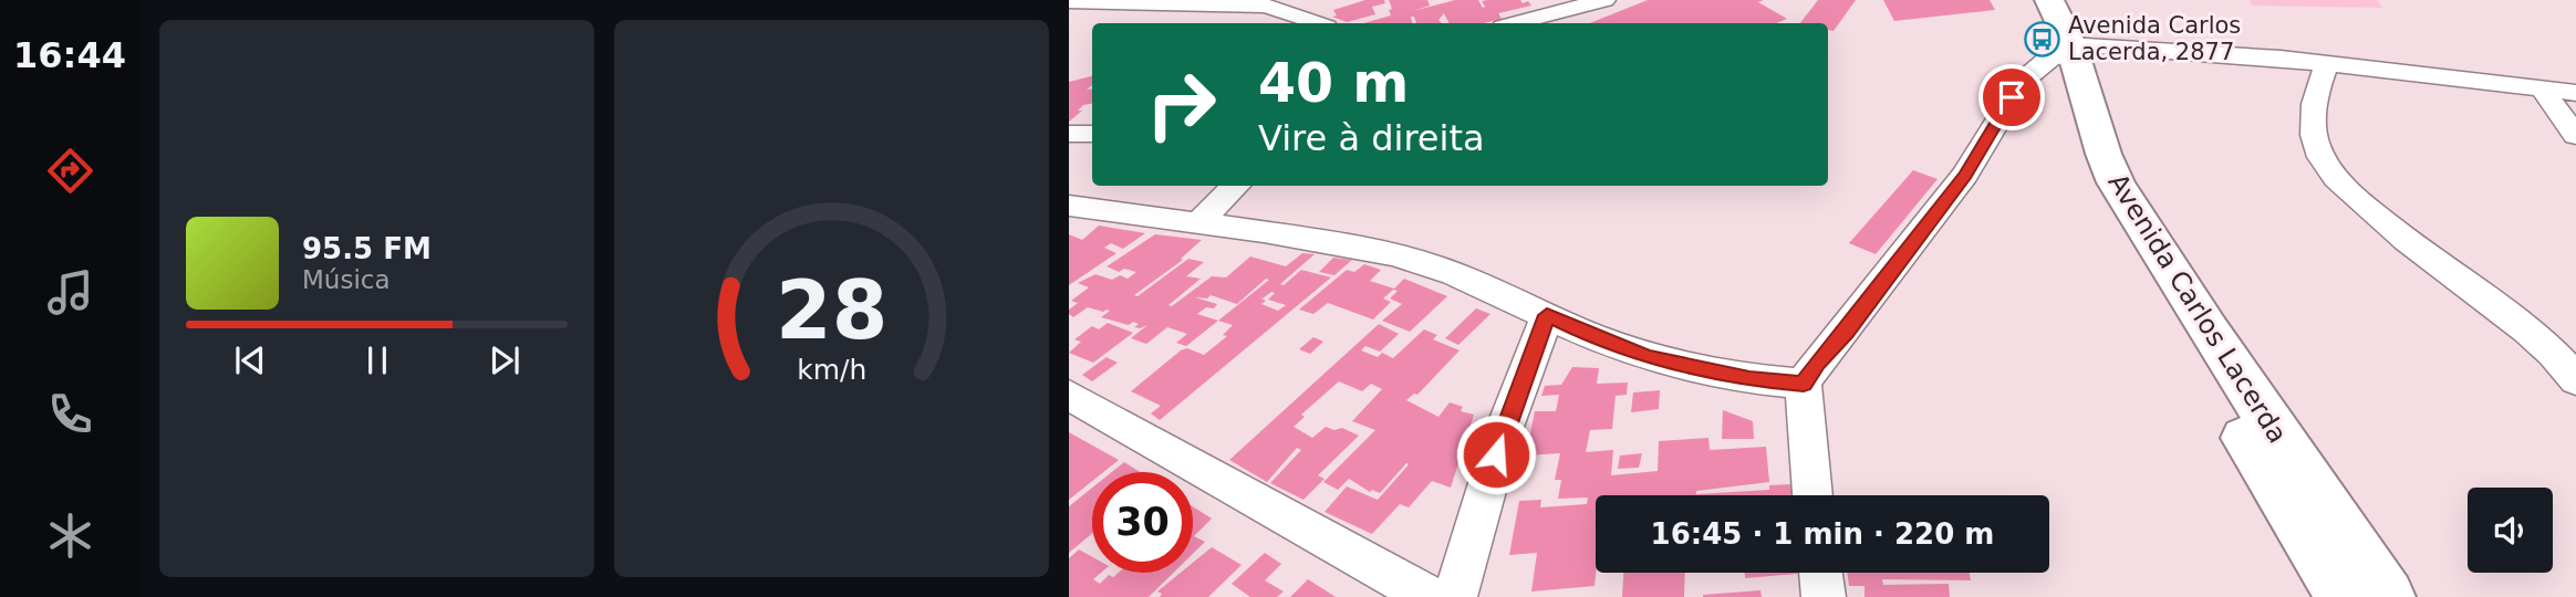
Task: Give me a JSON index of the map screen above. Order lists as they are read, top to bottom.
{
  "streets": {
    "main road": ["Avenida Carlos Lacerda"]
  },
  "places": {
    "bus stop": ["Avenida Carlos Lacerda, 2877"]
  },
  "page": {
    "tabs": "16:44",
    "turn": ["40 m", "Vire à direita"],
    "song": ["95.5 FM", "Música"],
    "limit": "30",
    "trip": "16:45 · 1 min · 220 m",
    "gauge": ["28", "km/h"]
  }
}
